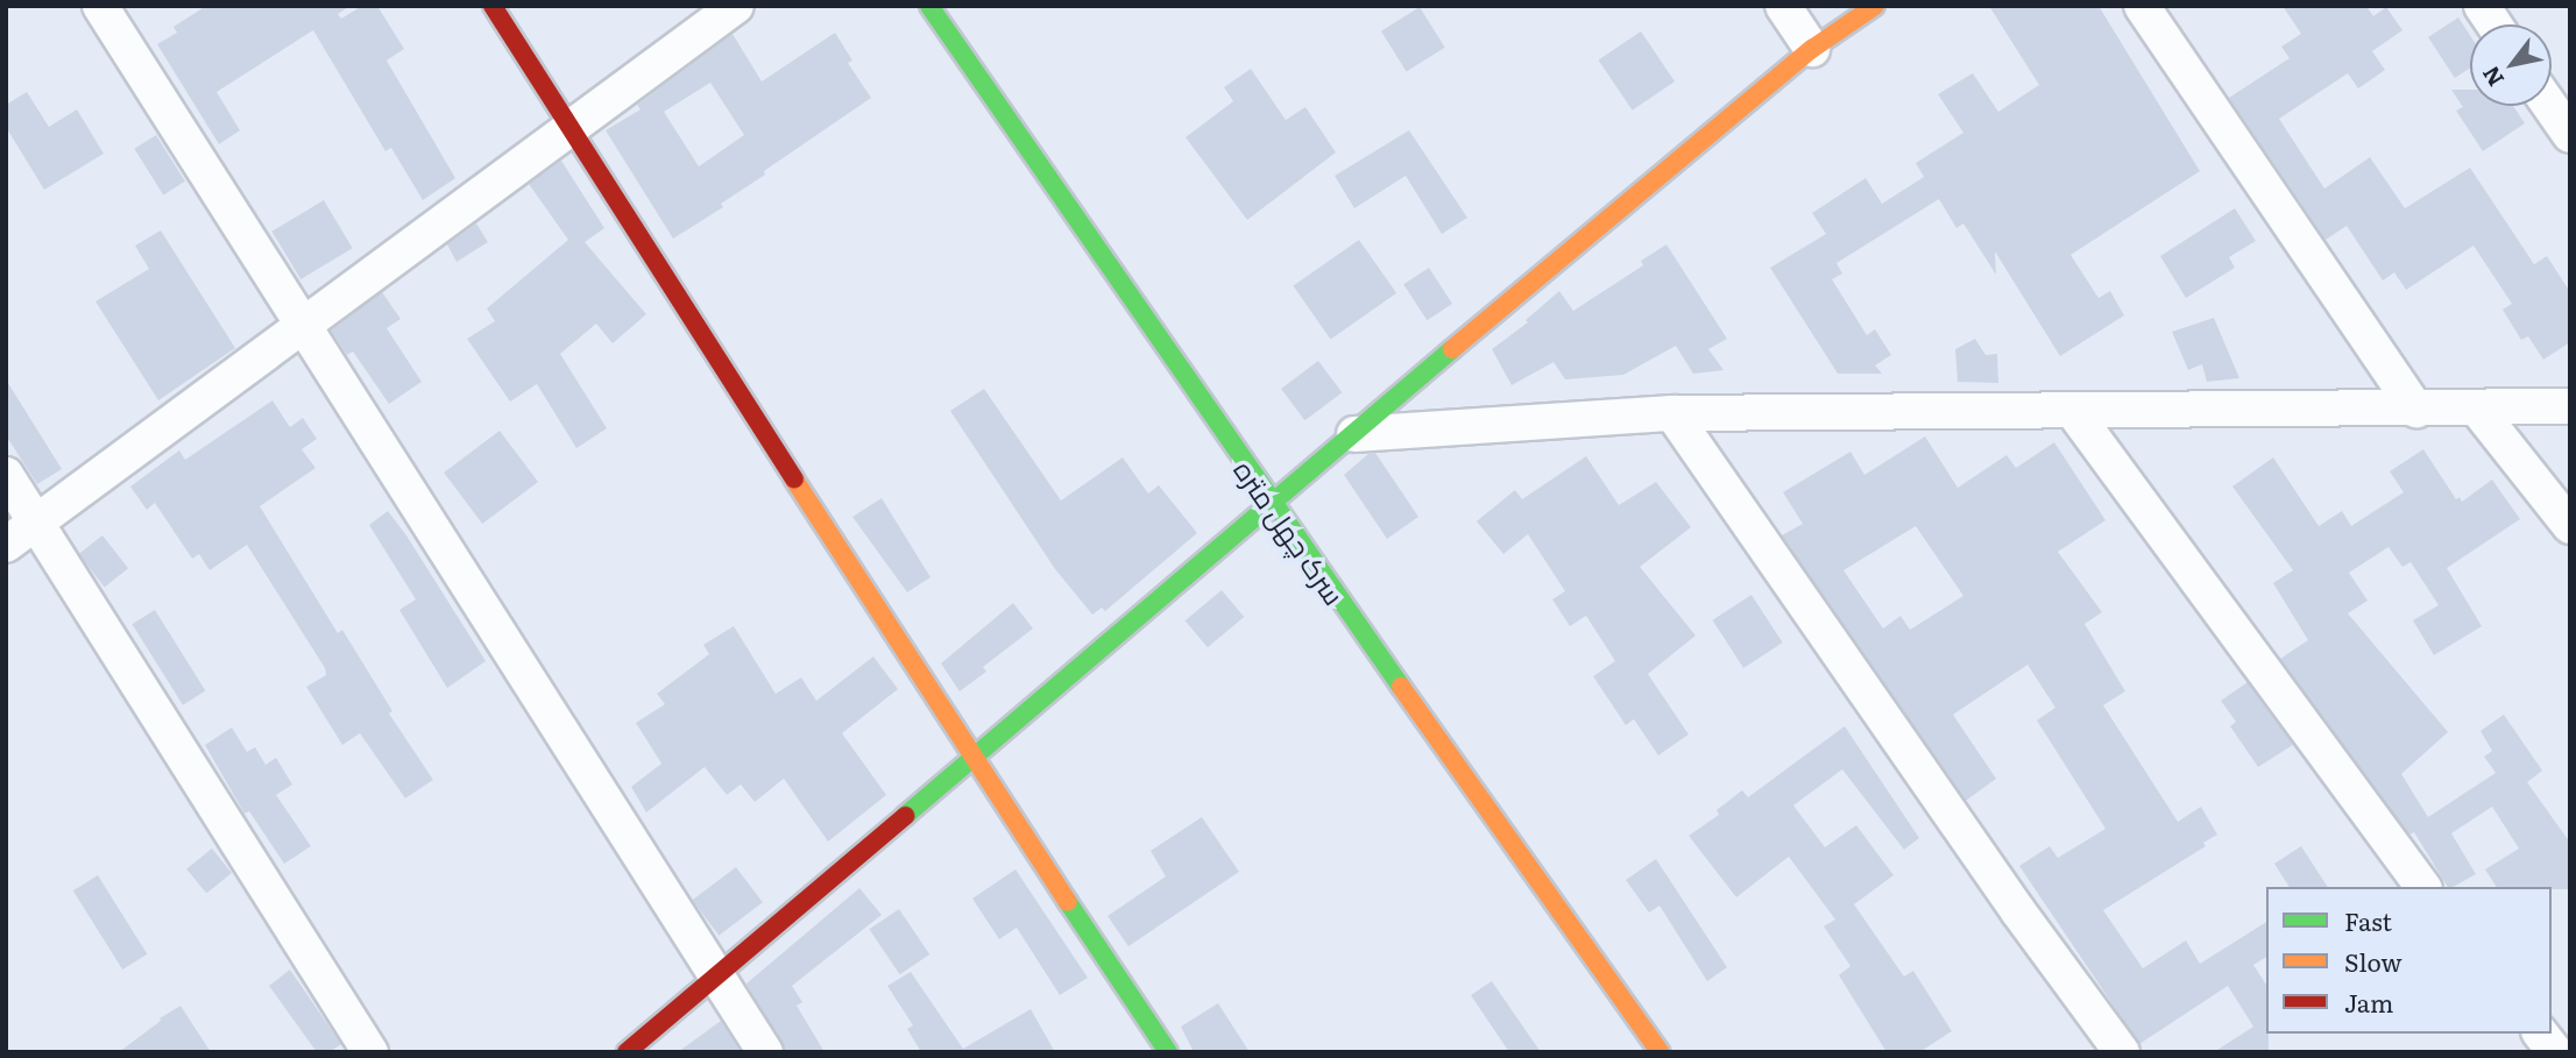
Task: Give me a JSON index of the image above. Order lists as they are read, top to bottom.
{
  "streets": {
    "street": ["سرک چهل متره"]
  },
  "legend": ["Fast", "Slow", "Jam"],
  "north": "bottom left"
}
